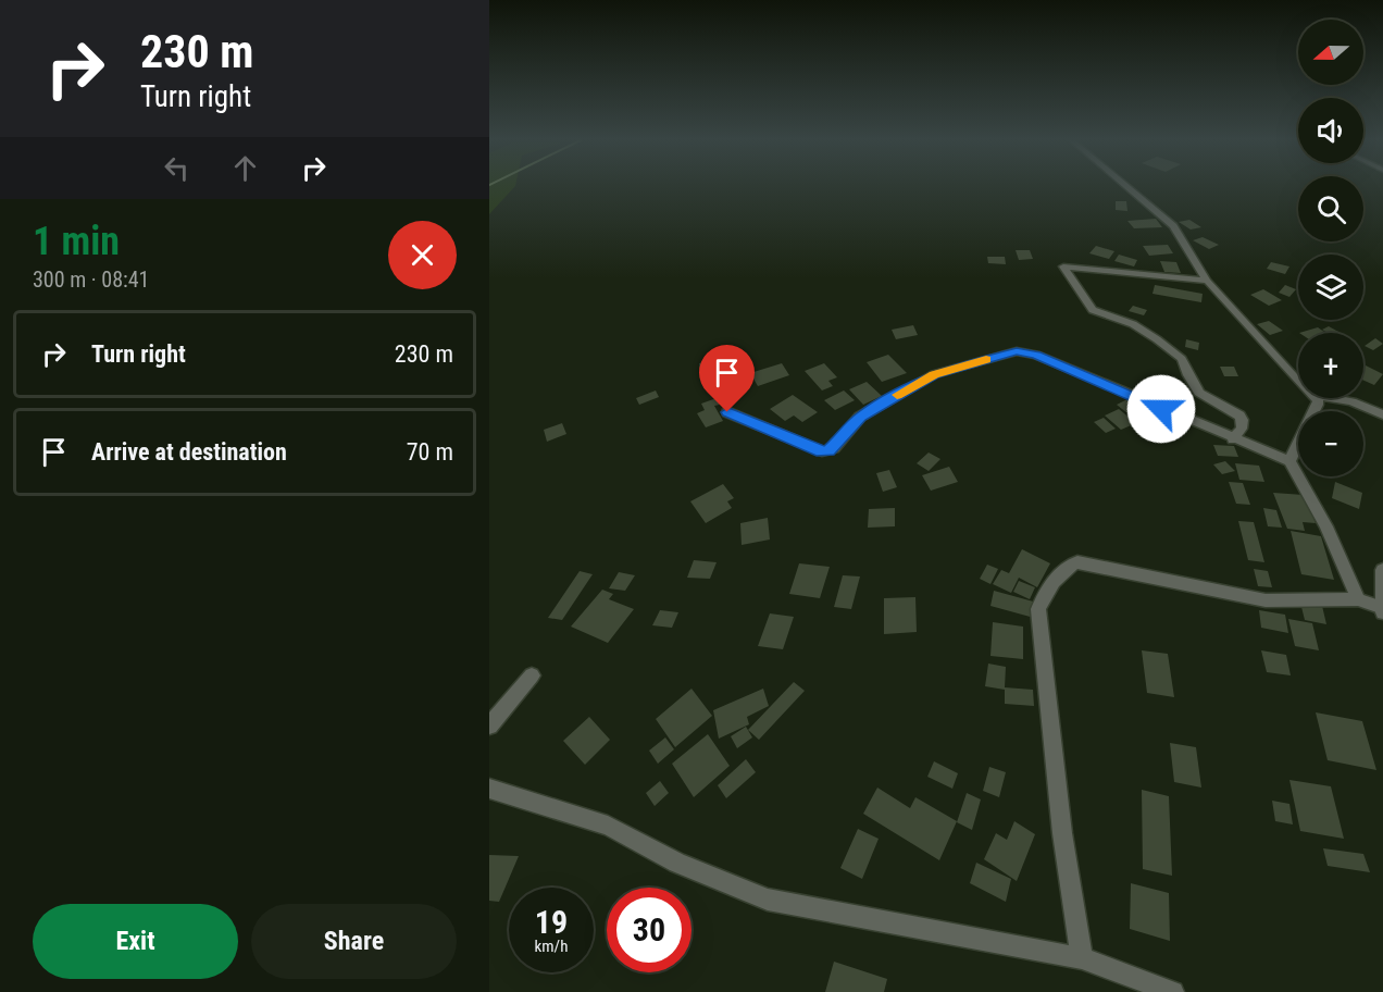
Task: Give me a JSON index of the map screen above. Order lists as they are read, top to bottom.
{
  "north": "left",
  "page": {
    "turn": ["230 m", "Turn right"],
    "map_buttons": ["+", "−"],
    "heading": ["1 min", "300 m · 08:41"],
    "list": [
      {
        "name": "Turn right",
        "value": "230 m"
      },
      {
        "name": "Arrive at destination",
        "value": "70 m"
      }
    ],
    "speed": "19 km/h",
    "limit": "30",
    "buttons": ["Exit", "Share"]
  }
}
